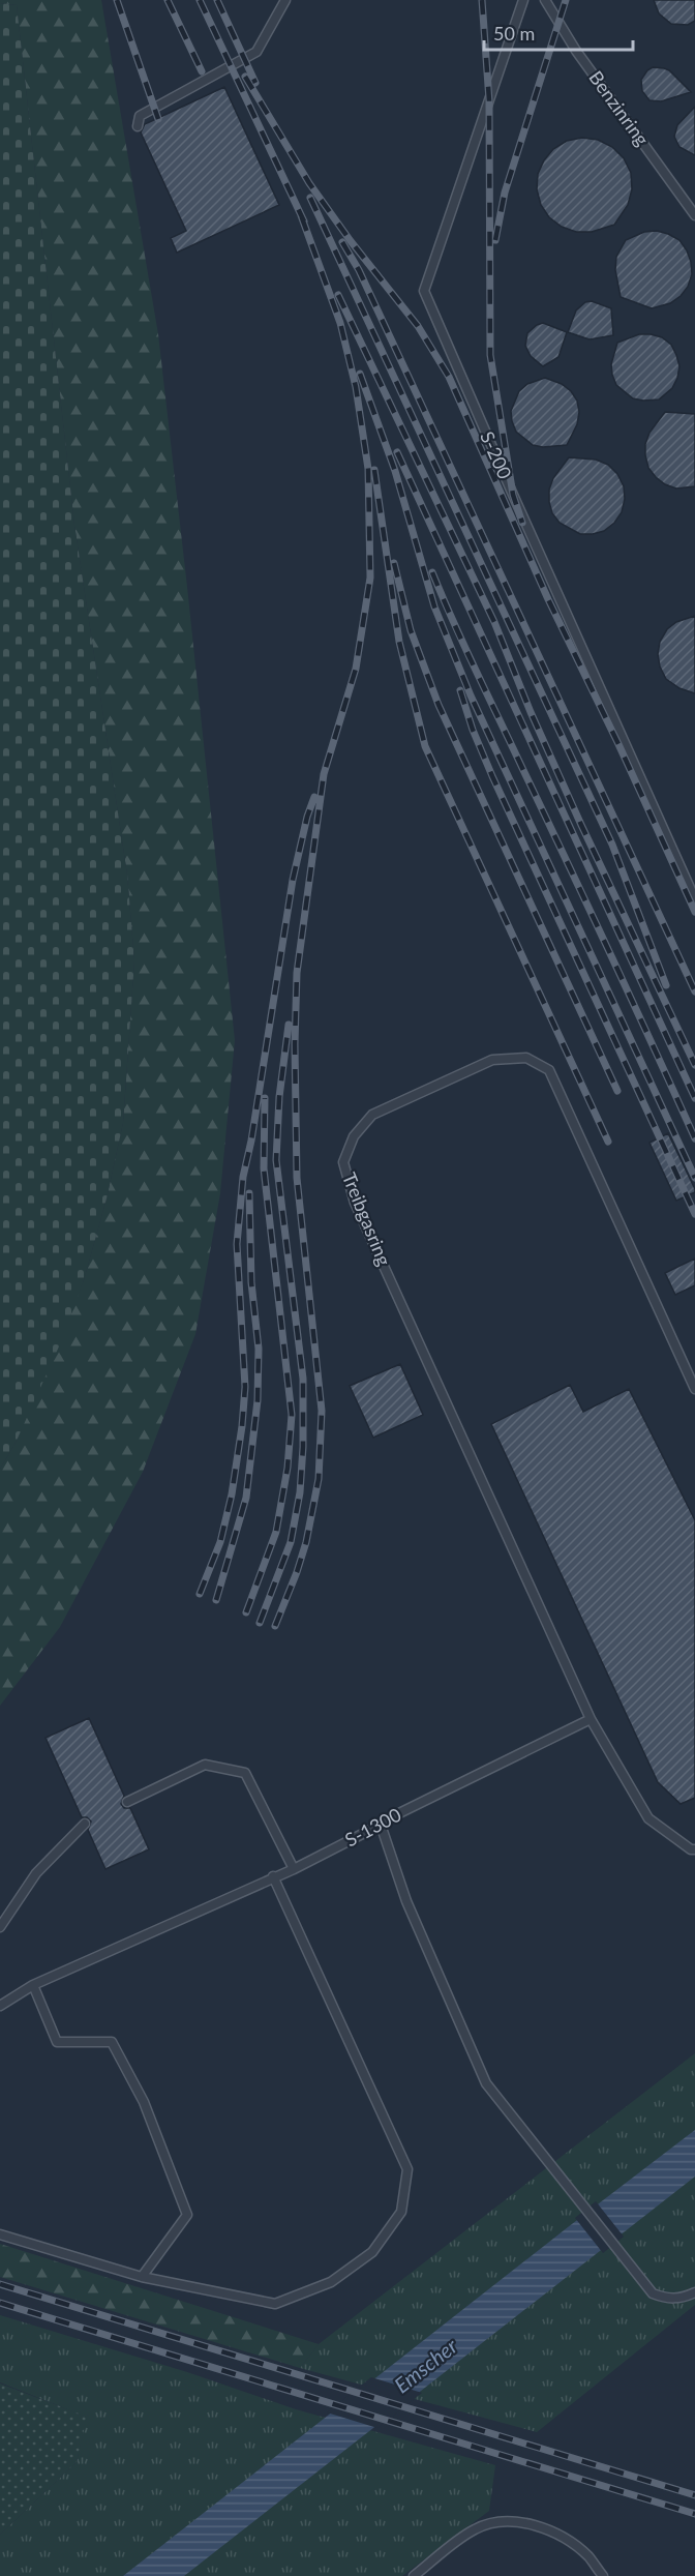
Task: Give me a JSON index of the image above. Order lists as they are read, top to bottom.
{
  "streets": {
    "lane": [
      "Benzinring",
      "S-200",
      "Treibgasring",
      "S-1300"
    ]
  },
  "crossings": [
    ["Treibgasring", "S-1300"]
  ],
  "water": ["Emscher"],
  "scale_bar": "50 m"
}
